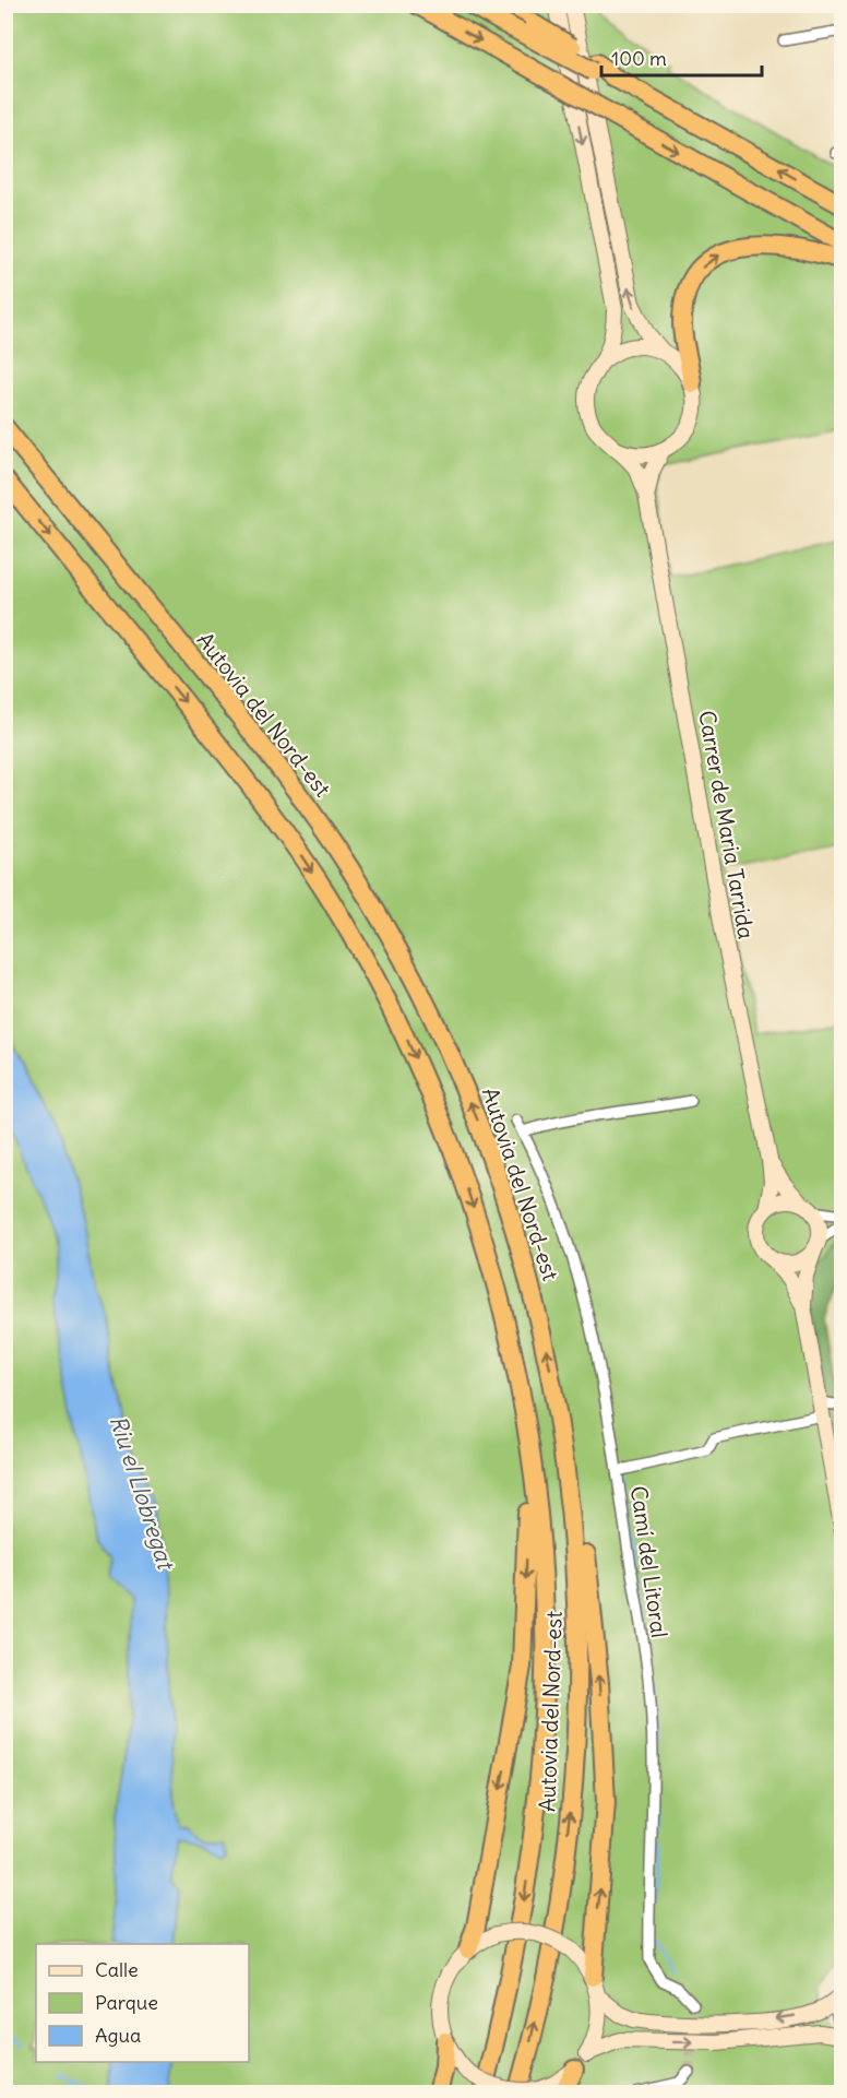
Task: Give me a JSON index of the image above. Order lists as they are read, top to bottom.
{
  "streets": {
    "highway": ["Autovia del Nord-est"],
    "main road": ["Carrer de Maria Tarrida"],
    "street": ["Camí del Litoral"]
  },
  "water": ["Riu el Llobregat"],
  "legend": ["Calle", "Parque", "Agua"],
  "scale_bar": "100 m"
}
